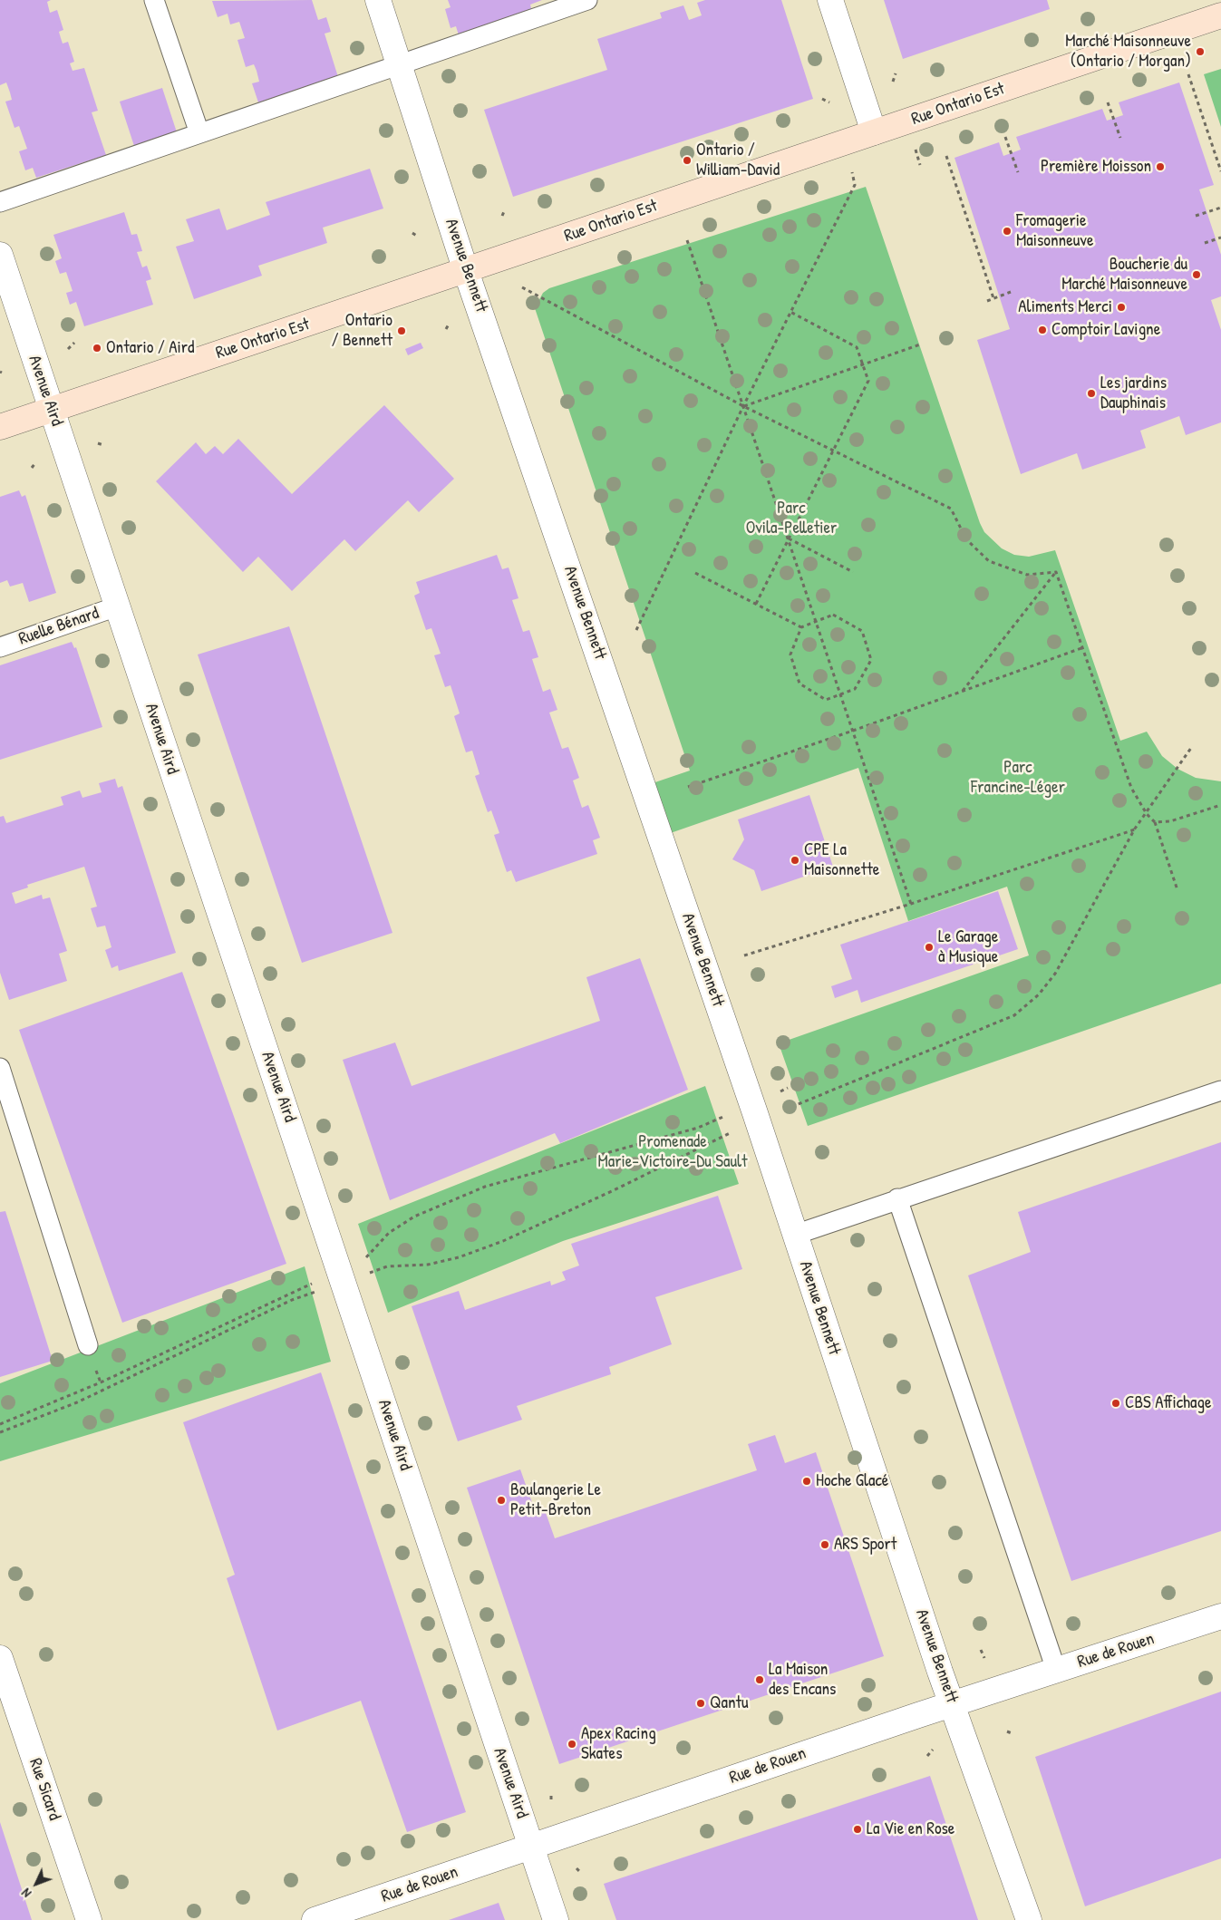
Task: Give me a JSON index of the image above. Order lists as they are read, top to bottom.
{
  "streets": {
    "main road": ["Rue Ontario Est"],
    "street": [
      "Avenue Bennett",
      "Avenue Aird",
      "Rue de Rouen",
      "Rue Sicard"
    ],
    "lane": ["Ruelle Bénard"]
  },
  "crossings": [
    ["Rue Ontario Est", "Avenue Bennett"],
    ["Rue Ontario Est", "Avenue Aird"],
    ["Avenue Bennett", "Rue de Rouen"],
    ["Avenue Aird", "Ruelle Bénard"],
    ["Avenue Aird", "Rue de Rouen"]
  ],
  "parks": ["Parc Ovila-Pelletier", "Parc Francine-Léger", "Promenade Marie-Victoire-Du Sault"],
  "places": [
    "Marché Maisonneuve (Ontario / Morgan)",
    "Ontario / William-David",
    "Première Moisson",
    "Fromagerie Maisonneuve",
    "Boucherie du Marché Maisonneuve",
    "Aliments Merci",
    "Comptoir Lavigne",
    "Ontario / Bennett",
    "Ontario / Aird",
    "Les jardins Dauphinais",
    "CPE La Maisonnette",
    "Le Garage à Musique",
    "CBS Affichage",
    "Hoche Glacé",
    "Boulangerie Le Petit-Breton",
    "ARS Sport",
    "La Maison des Encans",
    "Qantu",
    "Apex Racing Skates",
    "La Vie en Rose"
  ],
  "north": "bottom left"
}
